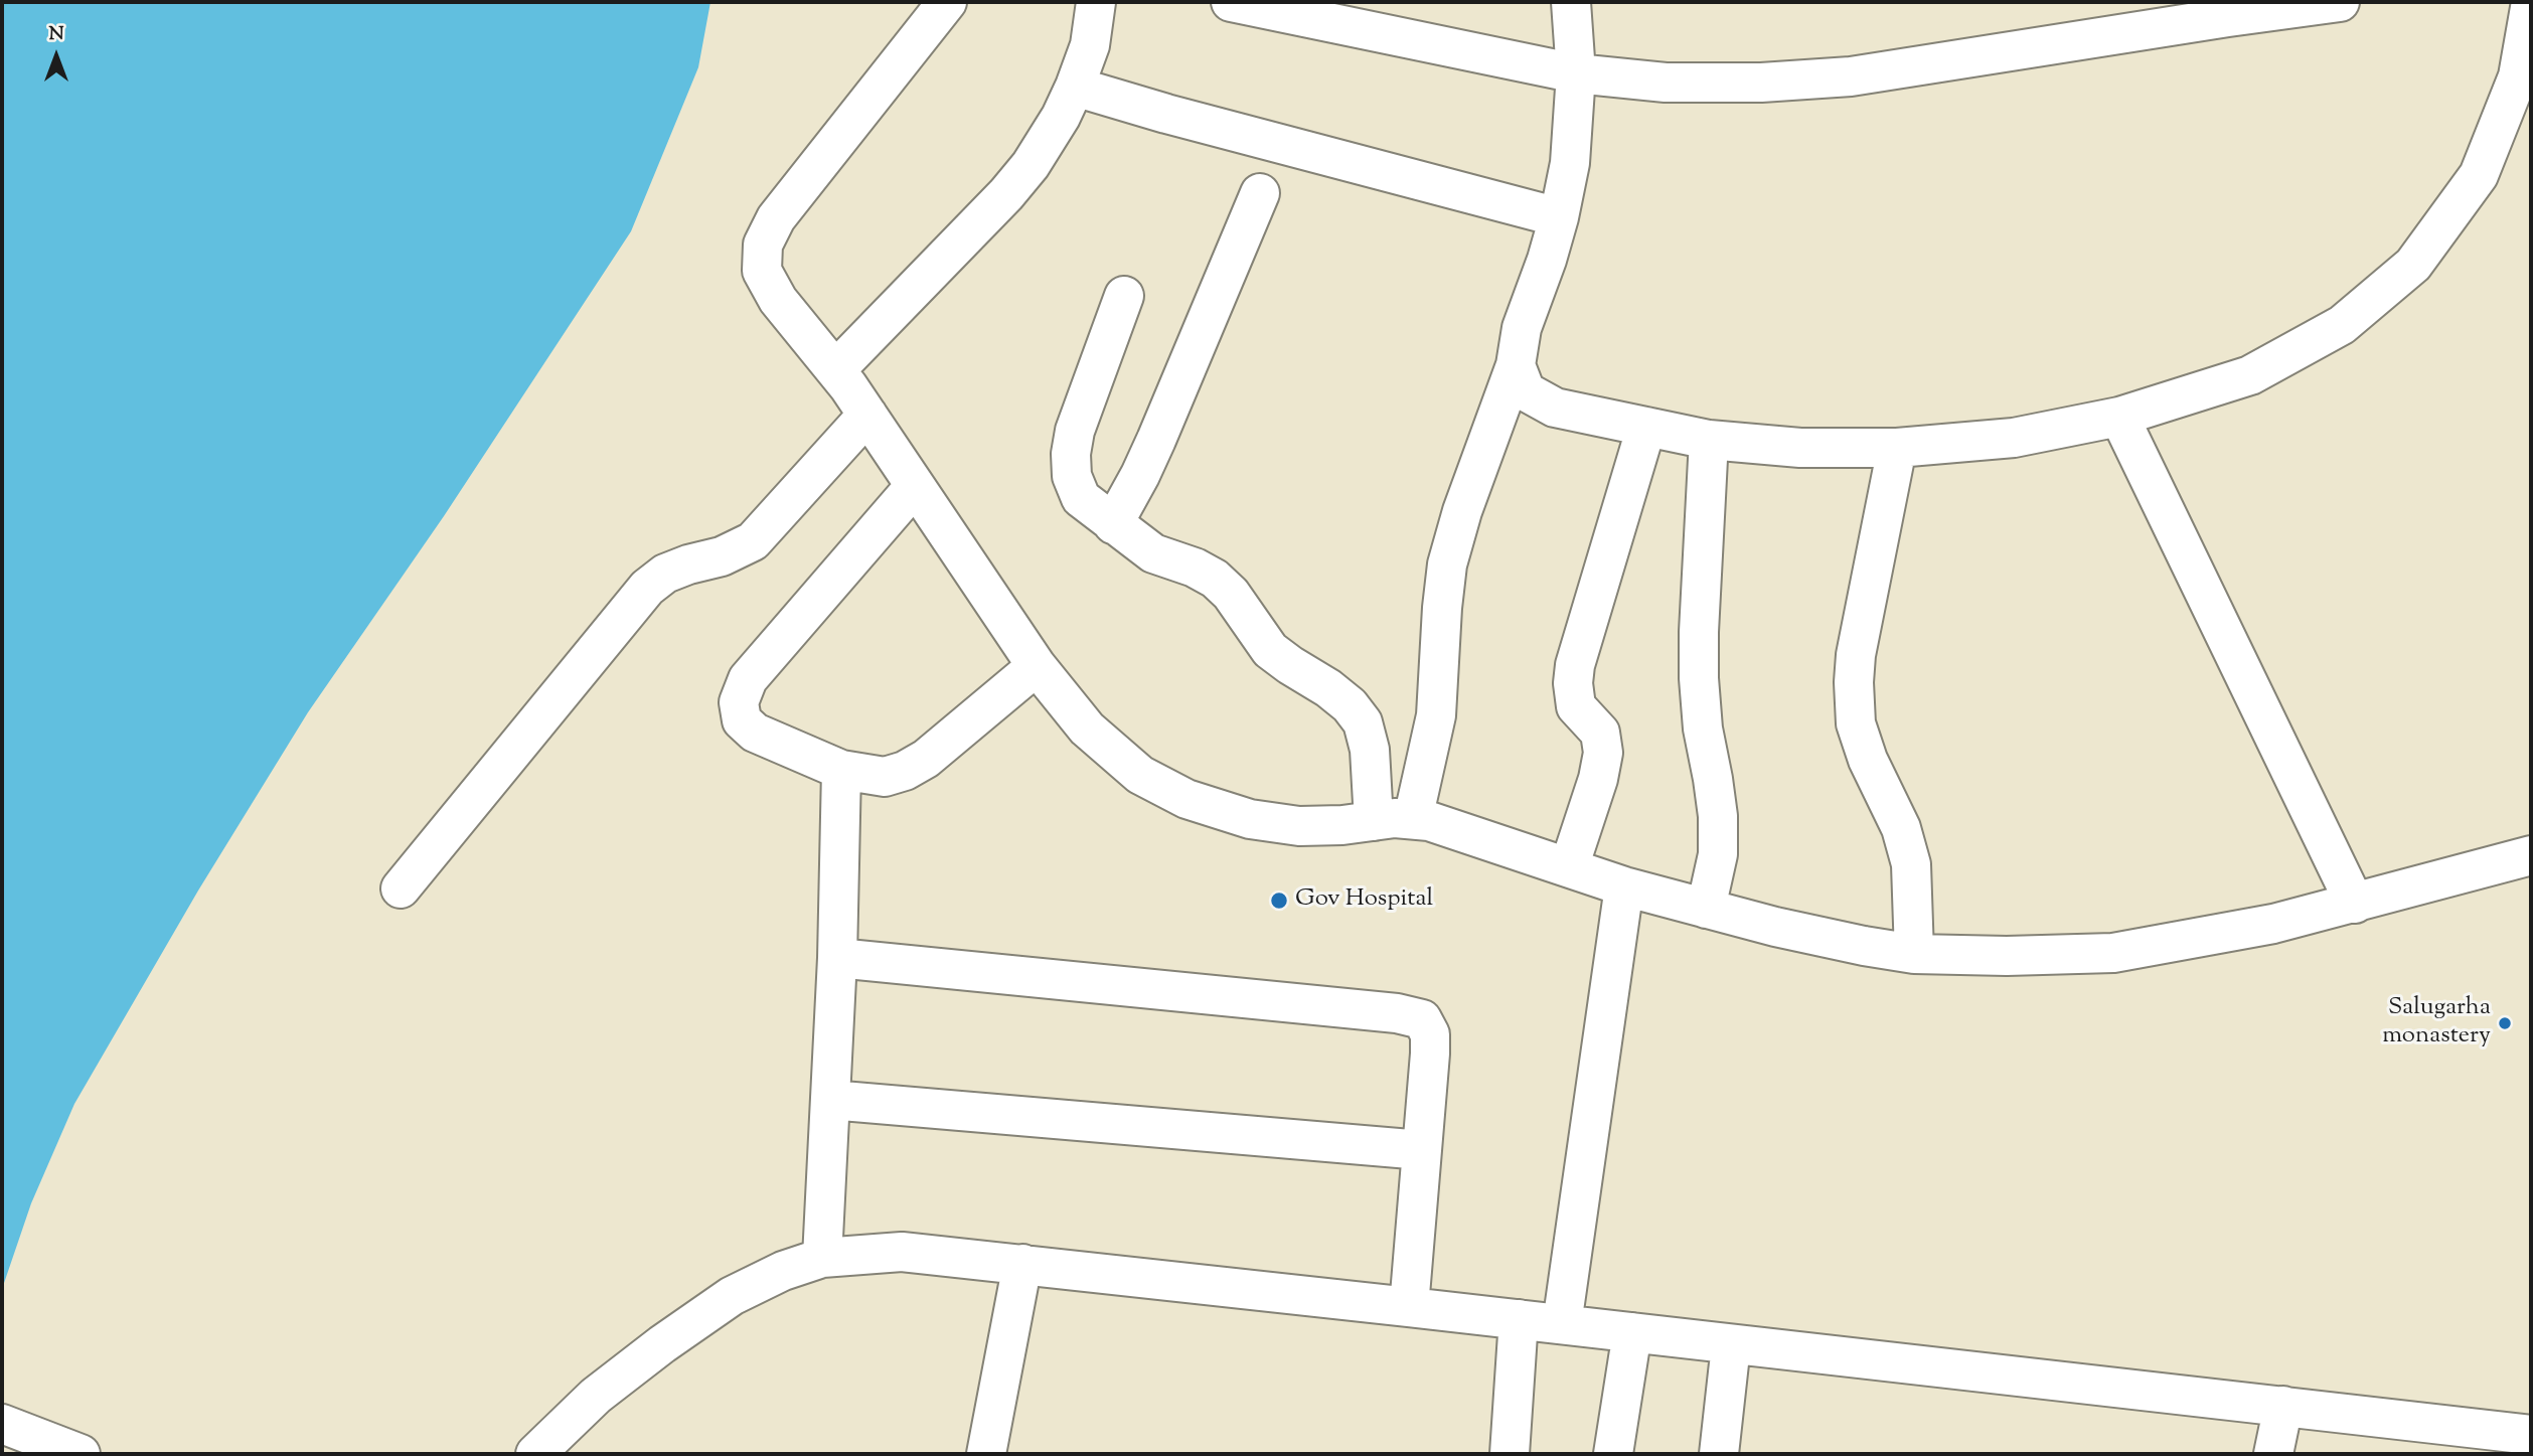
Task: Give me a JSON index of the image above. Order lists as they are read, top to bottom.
{
  "places": ["Gov Hospital", "Salugarha monastery"],
  "north": "top"
}
